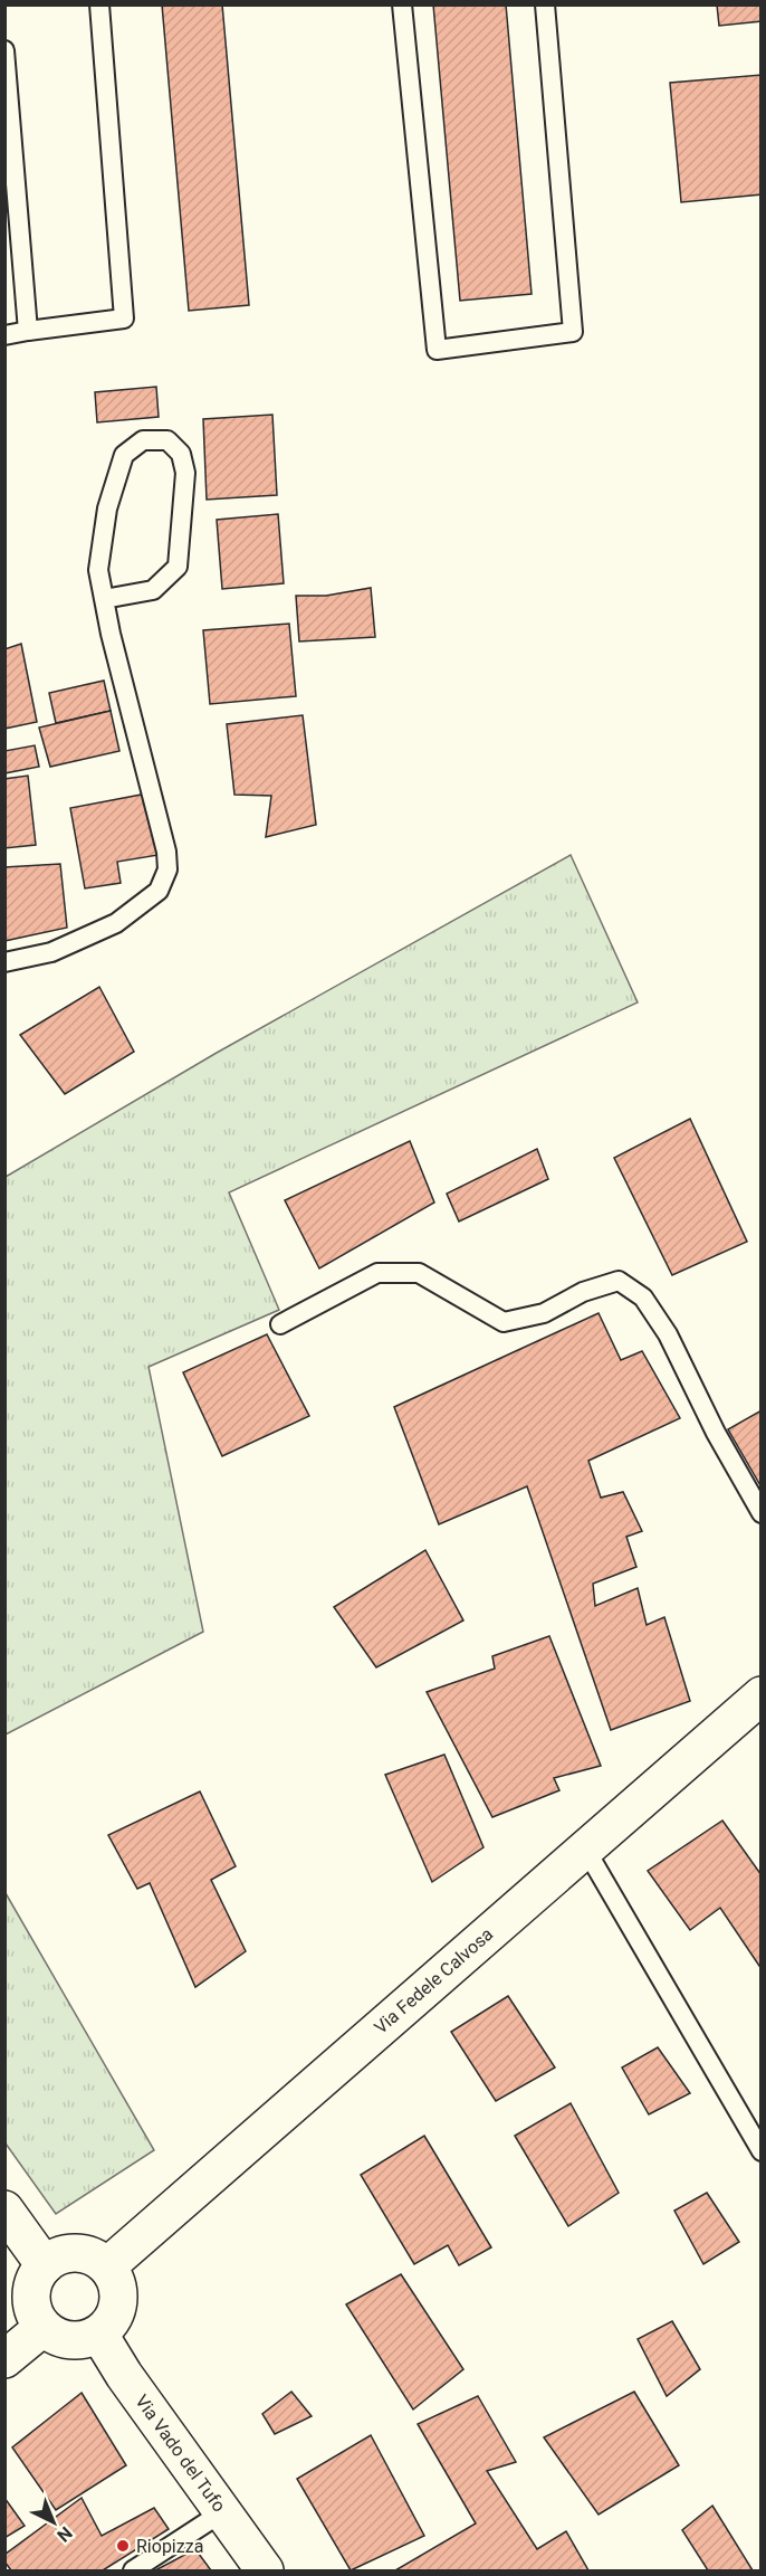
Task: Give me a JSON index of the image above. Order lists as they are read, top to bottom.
{
  "streets": {
    "main road": ["Via Fedele Calvosa", "Via Vado del Tufo"]
  },
  "crossings": [
    ["Via Fedele Calvosa", "Via Vado del Tufo"]
  ],
  "places": ["Riopizza"],
  "north": "bottom right"
}
